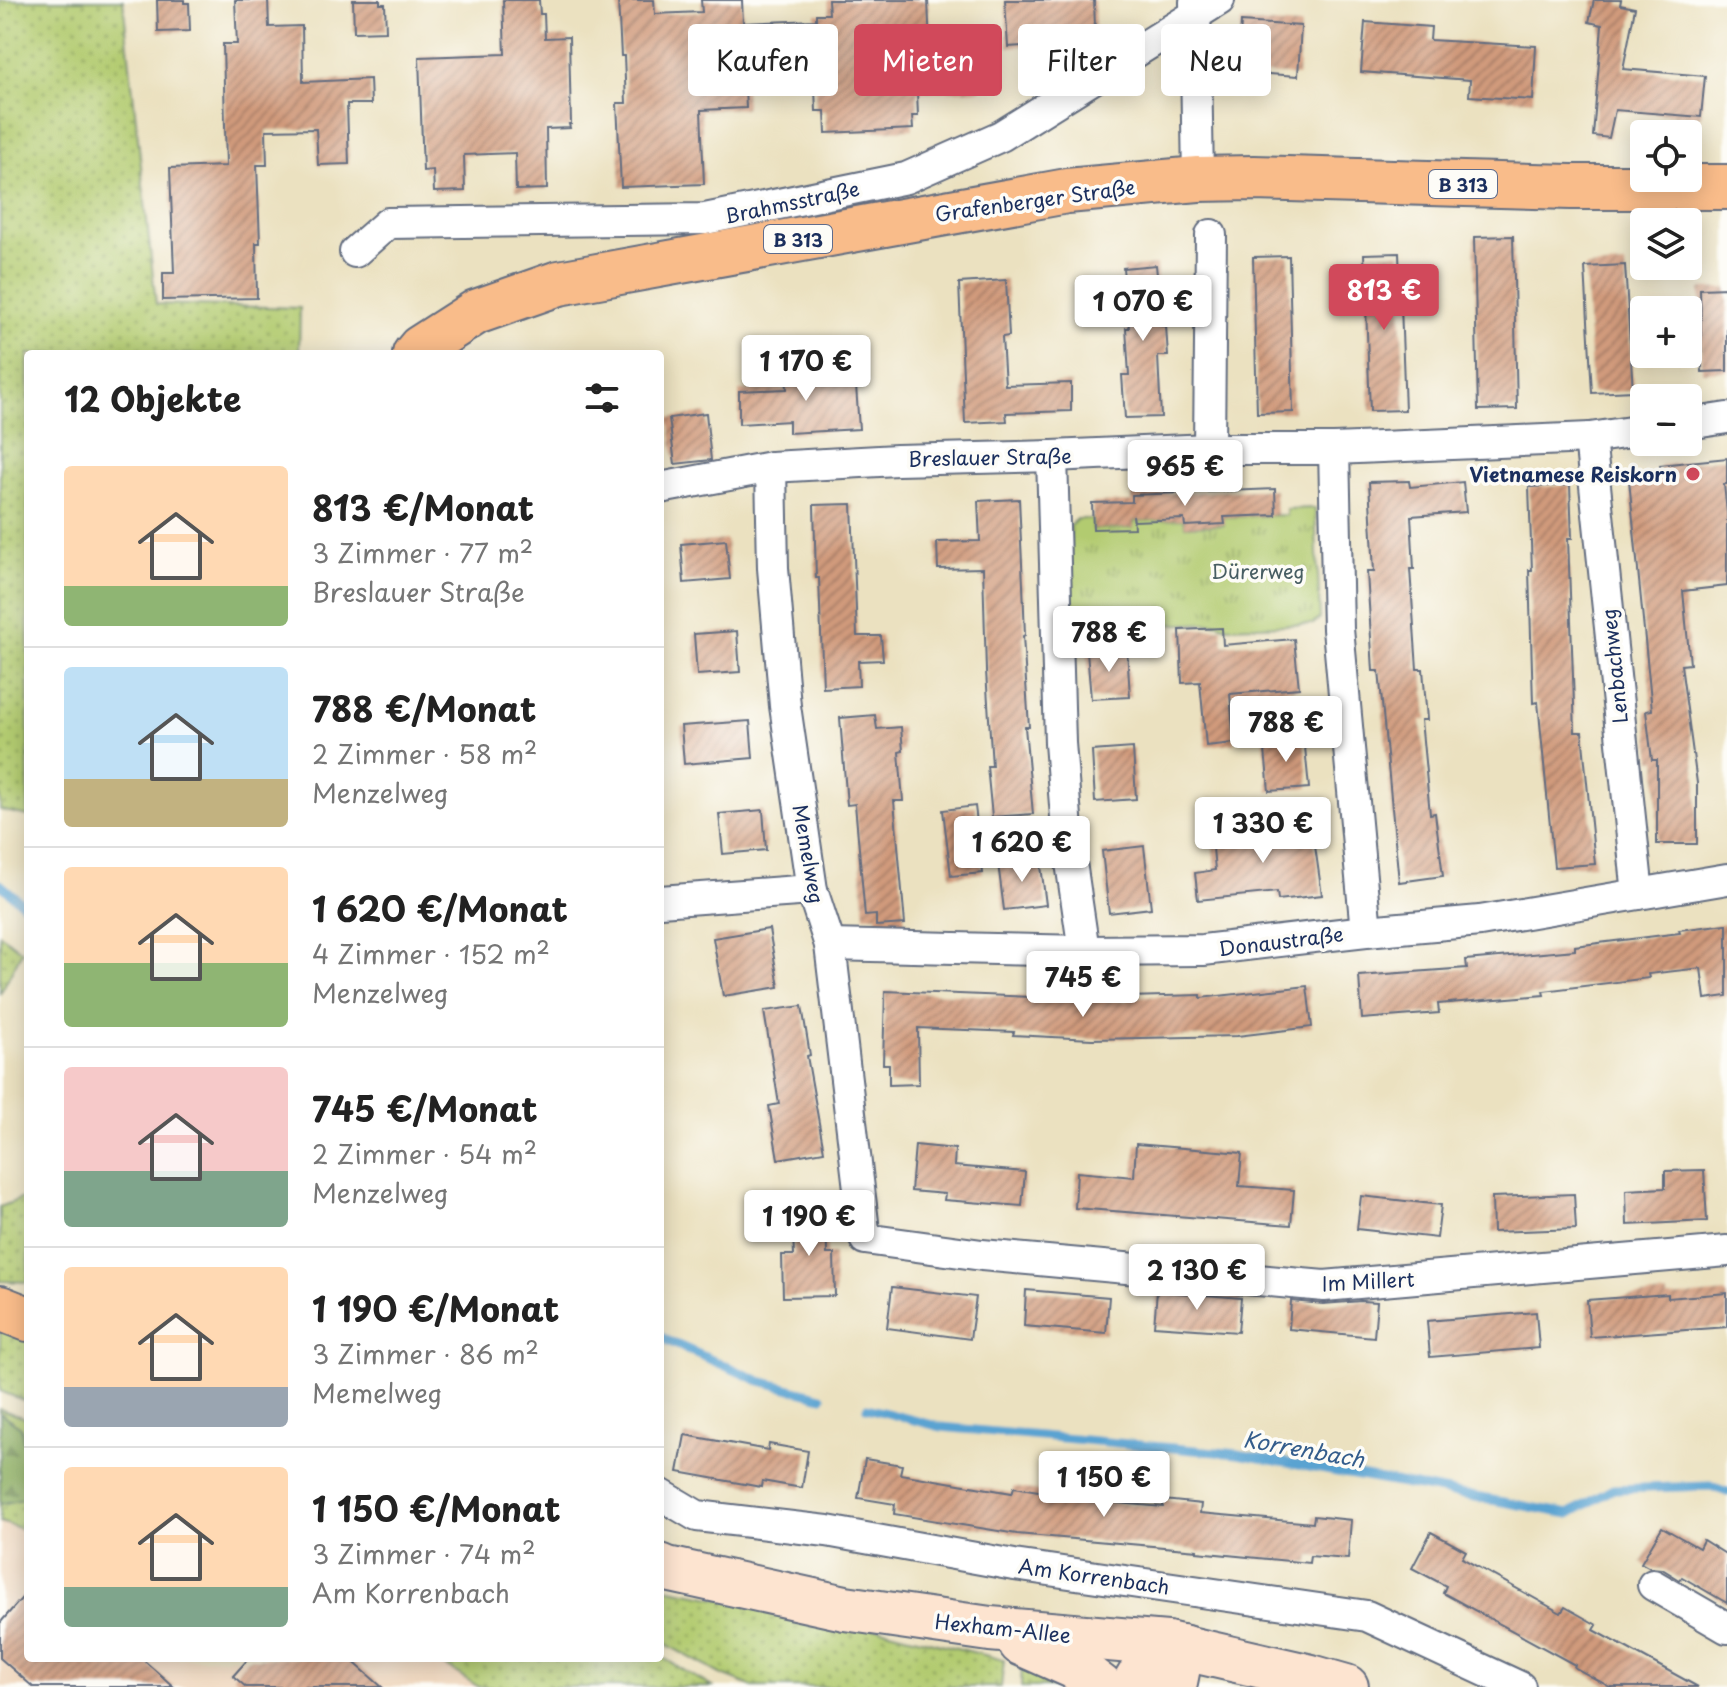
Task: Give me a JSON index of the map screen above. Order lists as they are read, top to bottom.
{
  "streets": {
    "main road": ["B 313", "Grafenberger Straße", "Hexham-Allee"],
    "street": [
      "Brahmsstraße",
      "Breslauer Straße",
      "Lenbachweg",
      "Memelweg",
      "Donaustraße",
      "Im Millert",
      "Am Korrenbach"
    ]
  },
  "crossings": [
    ["Breslauer Straße", "Lenbachweg"],
    ["Breslauer Straße", "Memelweg"],
    ["Lenbachweg", "Donaustraße"],
    ["Memelweg", "Donaustraße"],
    ["Memelweg", "Im Millert"]
  ],
  "water": ["Korrenbach"],
  "parks": ["Dürerweg"],
  "places": ["Vietnamese Reiskorn"],
  "page": {
    "chip": [
      "Kaufen",
      "Mieten",
      "Filter",
      "Neu"
    ],
    "map_buttons": ["+", "−"],
    "price": [
      "813 €",
      "1 070 €",
      "1 170 €",
      "965 €",
      "788 €",
      "788 €",
      "1 330 €",
      "1 620 €",
      "745 €",
      "1 190 €",
      "2 130 €",
      "1 150 €"
    ],
    "heading": "12 Objekte",
    "list": [
      {
        "name": "813 €/Monat",
        "note": "3 Zimmer · 77 m² · Breslauer Straße"
      },
      {
        "name": "788 €/Monat",
        "note": "2 Zimmer · 58 m² · Menzelweg"
      },
      {
        "name": "1 620 €/Monat",
        "note": "4 Zimmer · 152 m² · Menzelweg"
      },
      {
        "name": "745 €/Monat",
        "note": "2 Zimmer · 54 m² · Menzelweg"
      },
      {
        "name": "1 190 €/Monat",
        "note": "3 Zimmer · 86 m² · Memelweg"
      },
      {
        "name": "1 150 €/Monat",
        "note": "3 Zimmer · 74 m² · Am Korrenbach"
      }
    ]
  }
}
